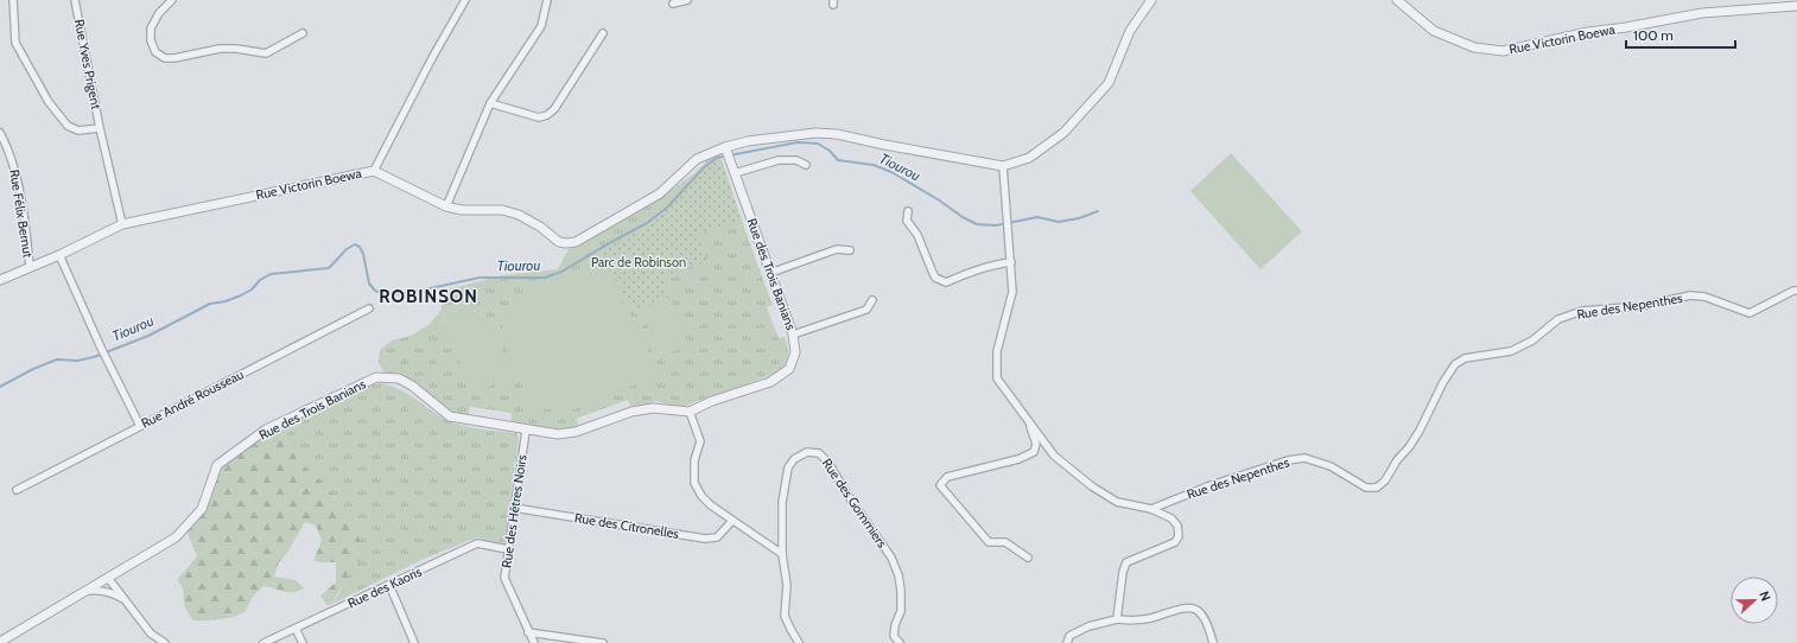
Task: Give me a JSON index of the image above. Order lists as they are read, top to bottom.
{
  "streets": {
    "street": [
      "Rue Victorin Boewa",
      "Rue Yves Prigent",
      "Rue Félix Bernut",
      "Rue des Trois Banians",
      "Rue des Nepenthes",
      "Rue André Rousseau",
      "Rue des Gommiers",
      "Rue des Hêtres Noirs",
      "Rue des Citronelles",
      "Rue des Kaoris"
    ]
  },
  "crossings": [
    ["Rue Victorin Boewa", "Rue Yves Prigent"],
    ["Rue Victorin Boewa", "Rue Félix Bernut"],
    ["Rue Victorin Boewa", "Rue des Trois Banians"],
    ["Rue des Trois Banians", "Rue des Hêtres Noirs"],
    ["Rue des Hêtres Noirs", "Rue des Citronelles"],
    ["Rue des Hêtres Noirs", "Rue des Kaoris"]
  ],
  "districts": ["ROBINSON"],
  "water": ["Tiourou"],
  "parks": ["Parc de Robinson"],
  "scale_bar": "100 m",
  "north": "right"
}
